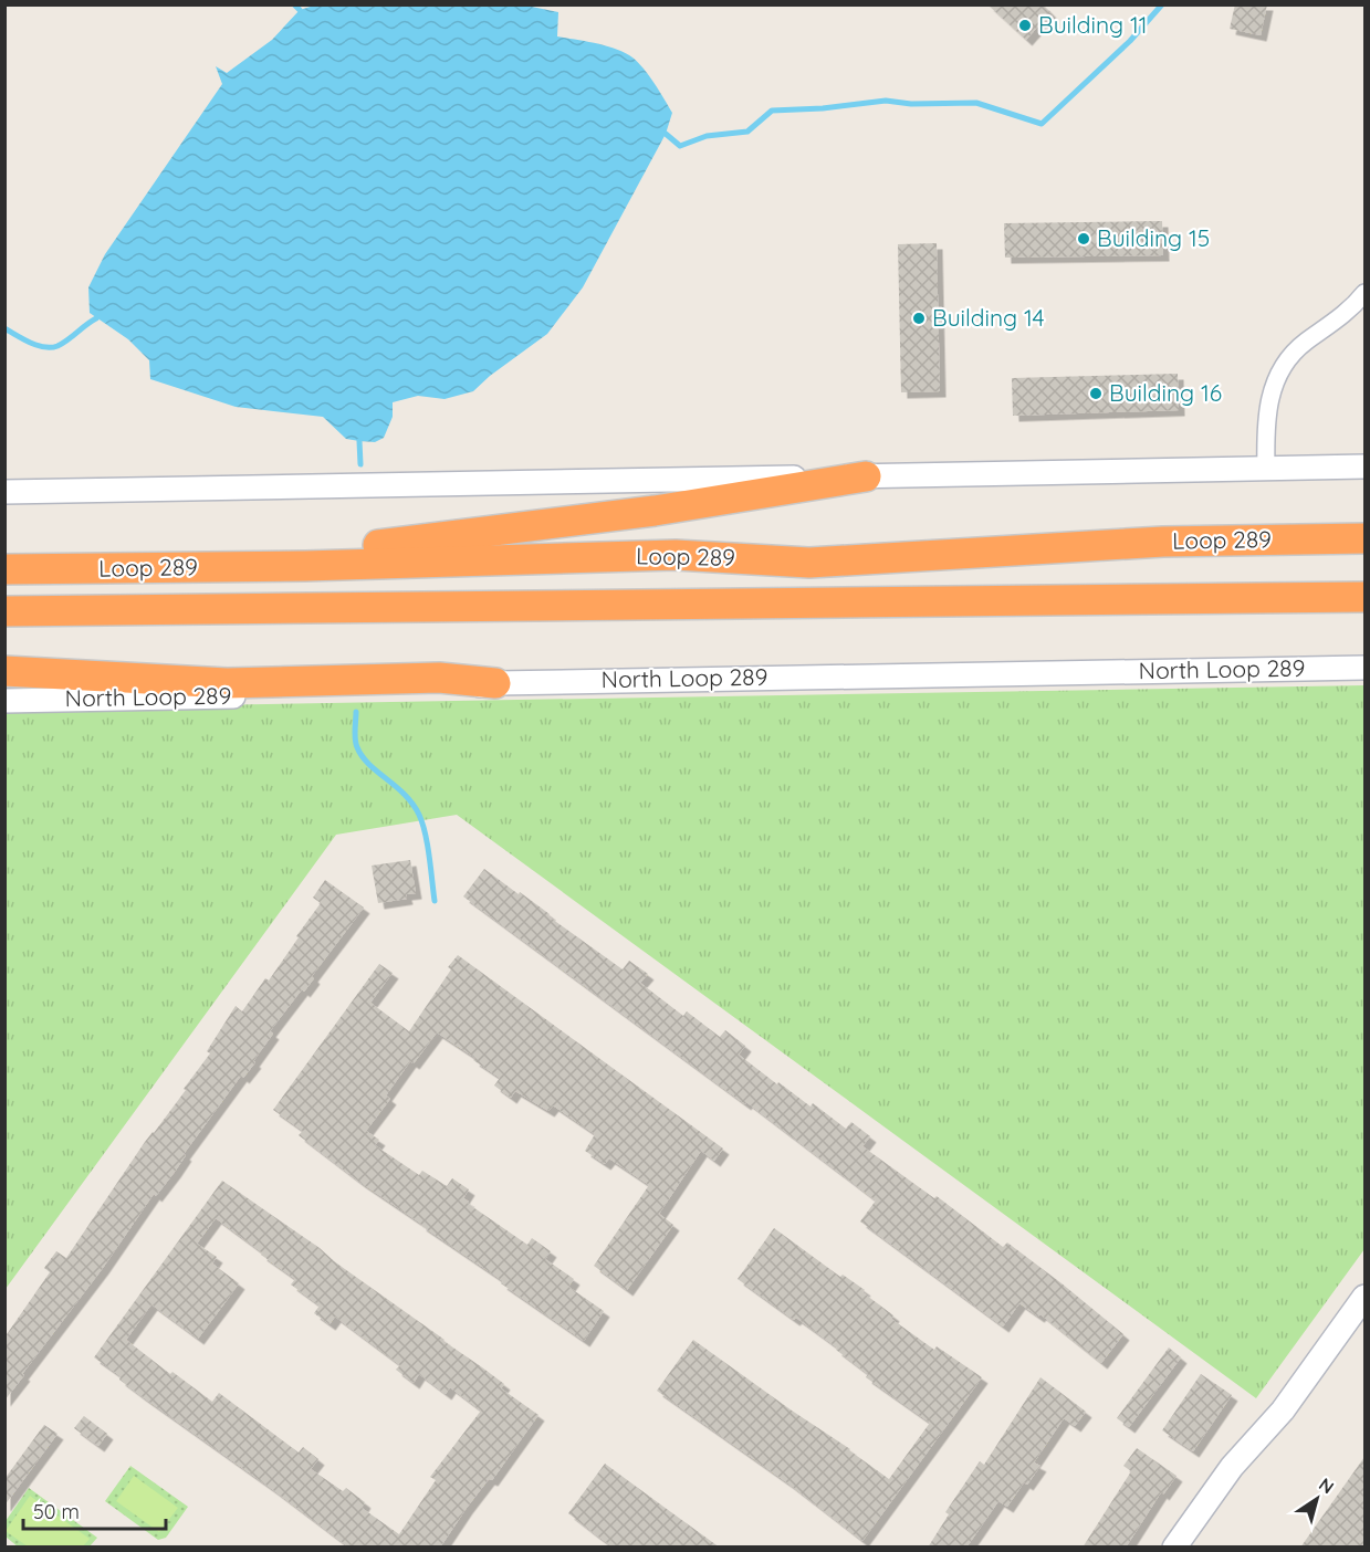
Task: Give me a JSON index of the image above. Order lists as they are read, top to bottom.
{
  "streets": {
    "highway": ["Loop 289"],
    "main road": ["North Loop 289"]
  },
  "places": [
    "Building 11",
    "Building 15",
    "Building 14",
    "Building 16"
  ],
  "scale_bar": "50 m",
  "north": "top right"
}
